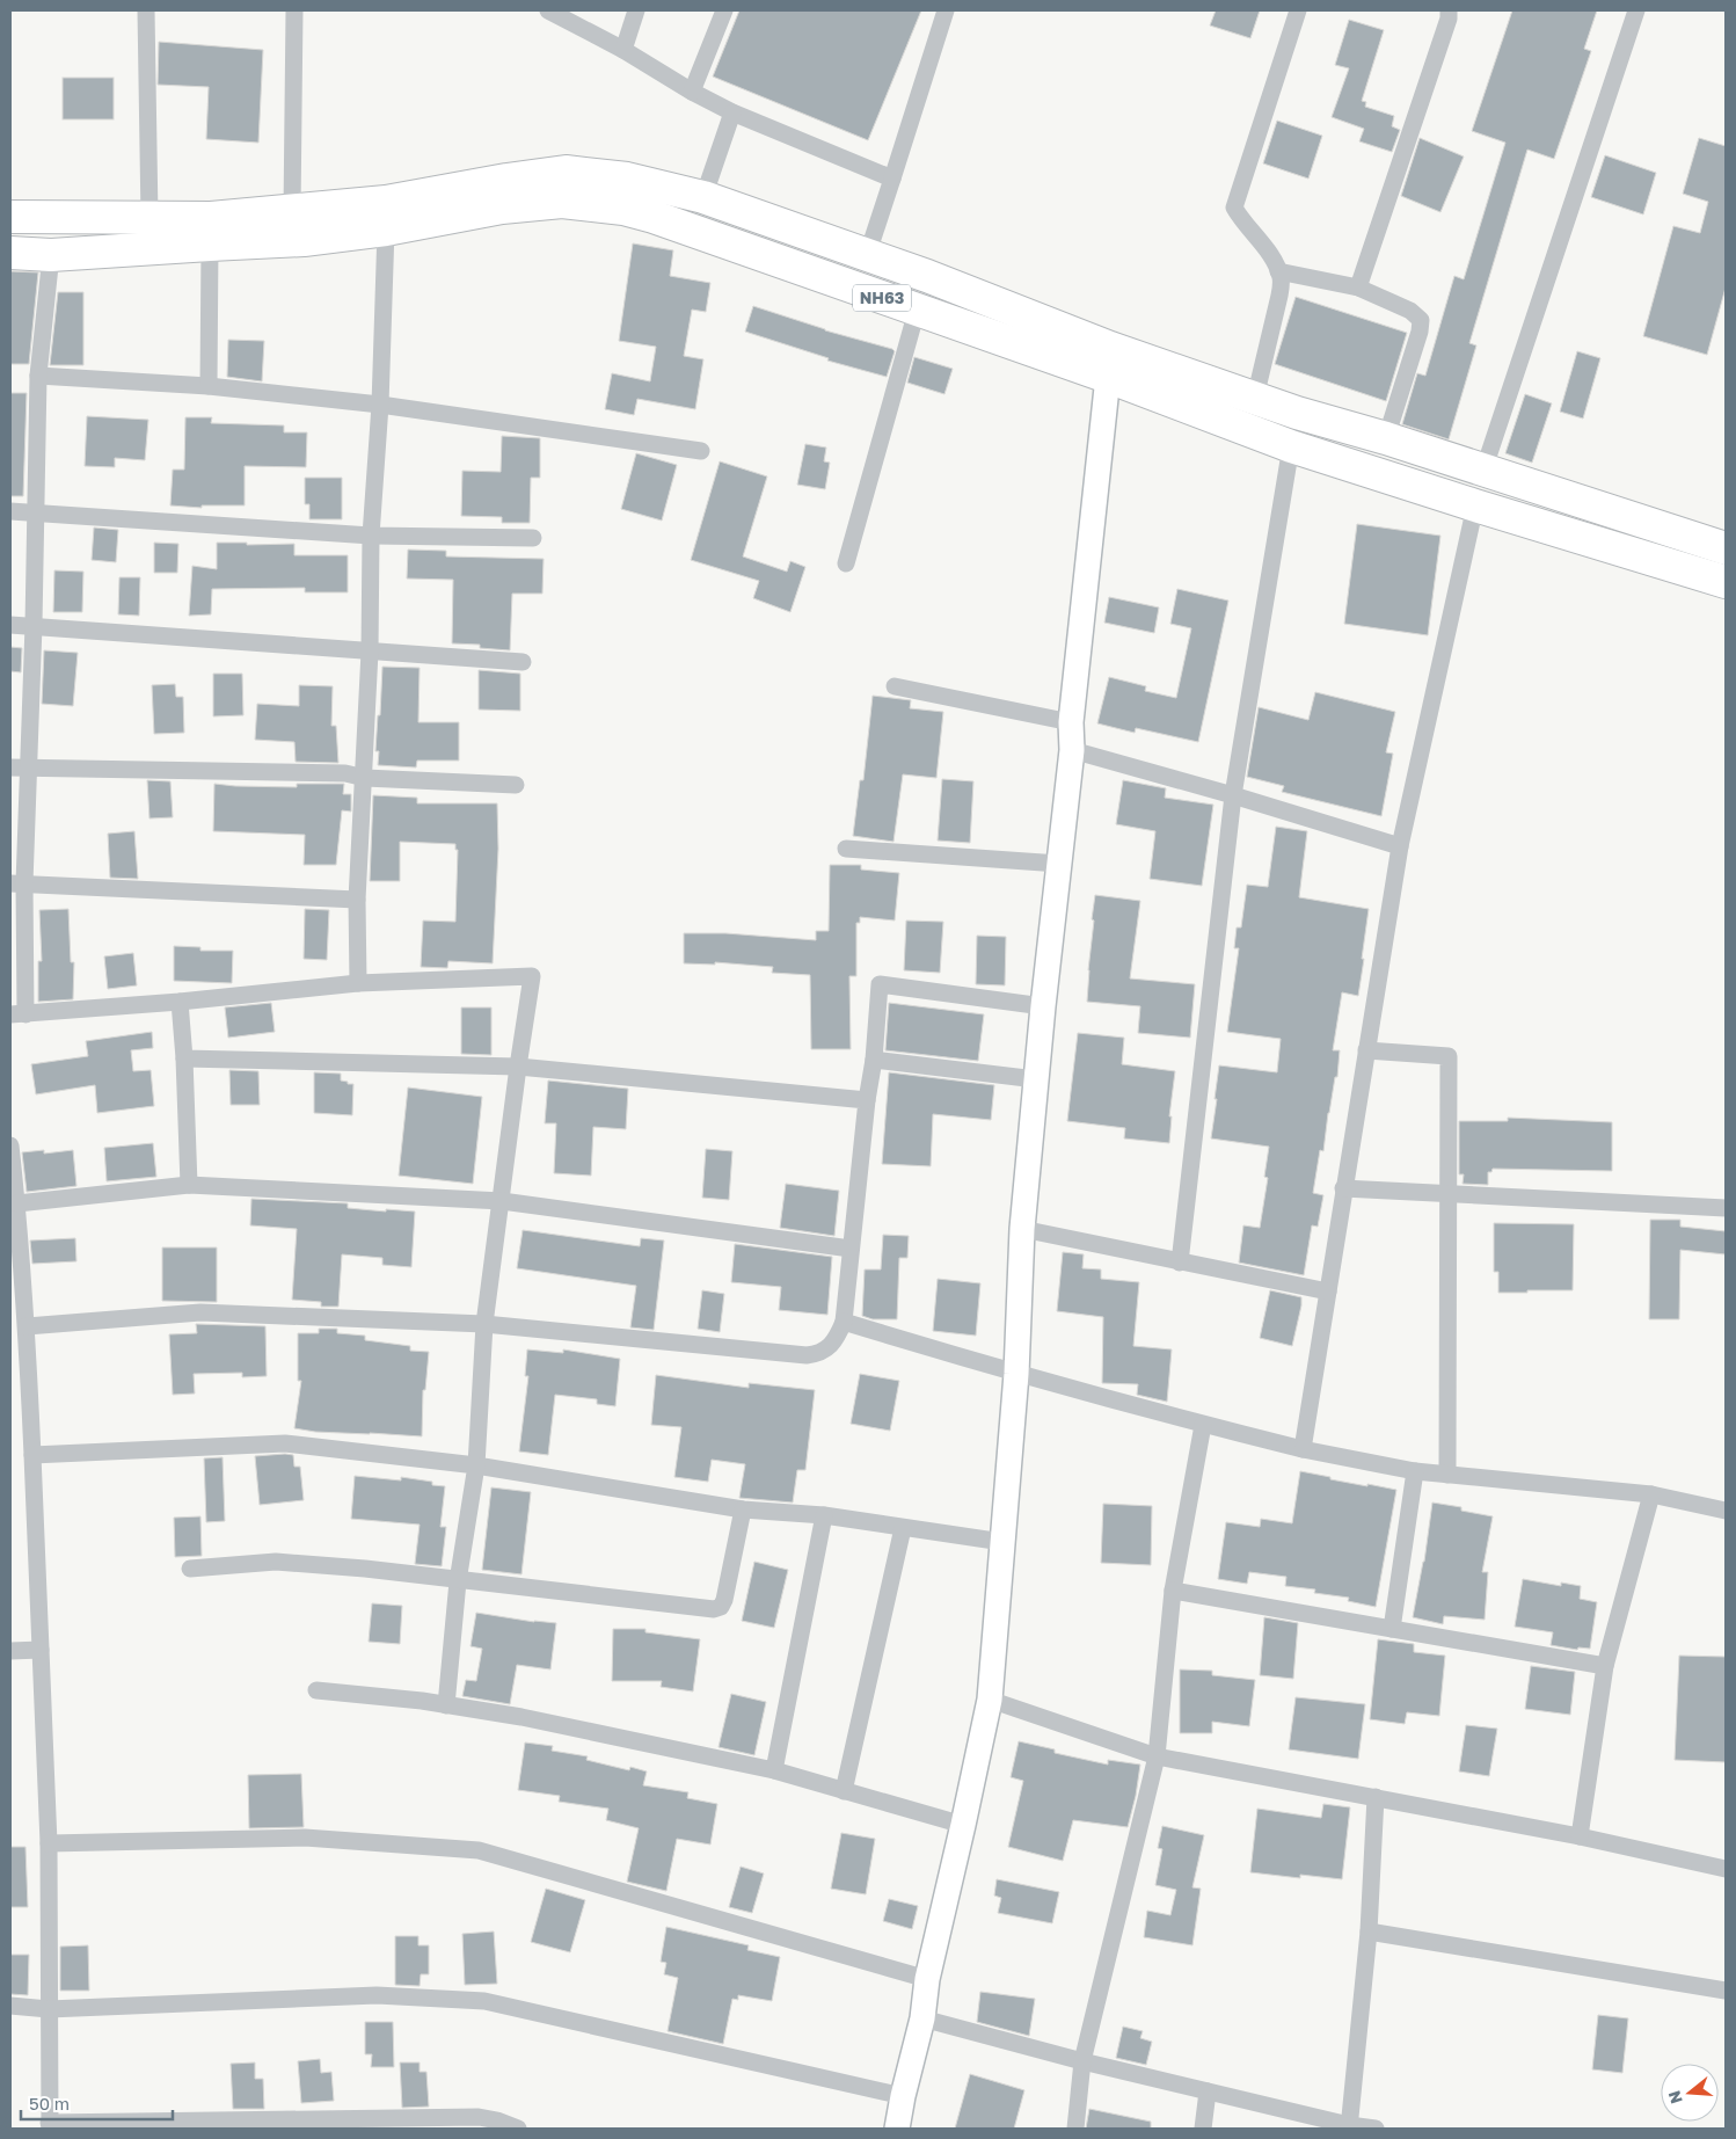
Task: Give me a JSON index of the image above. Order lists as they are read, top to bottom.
{
  "streets": {
    "highway": ["NH63"]
  },
  "scale_bar": "50 m",
  "north": "left"
}
